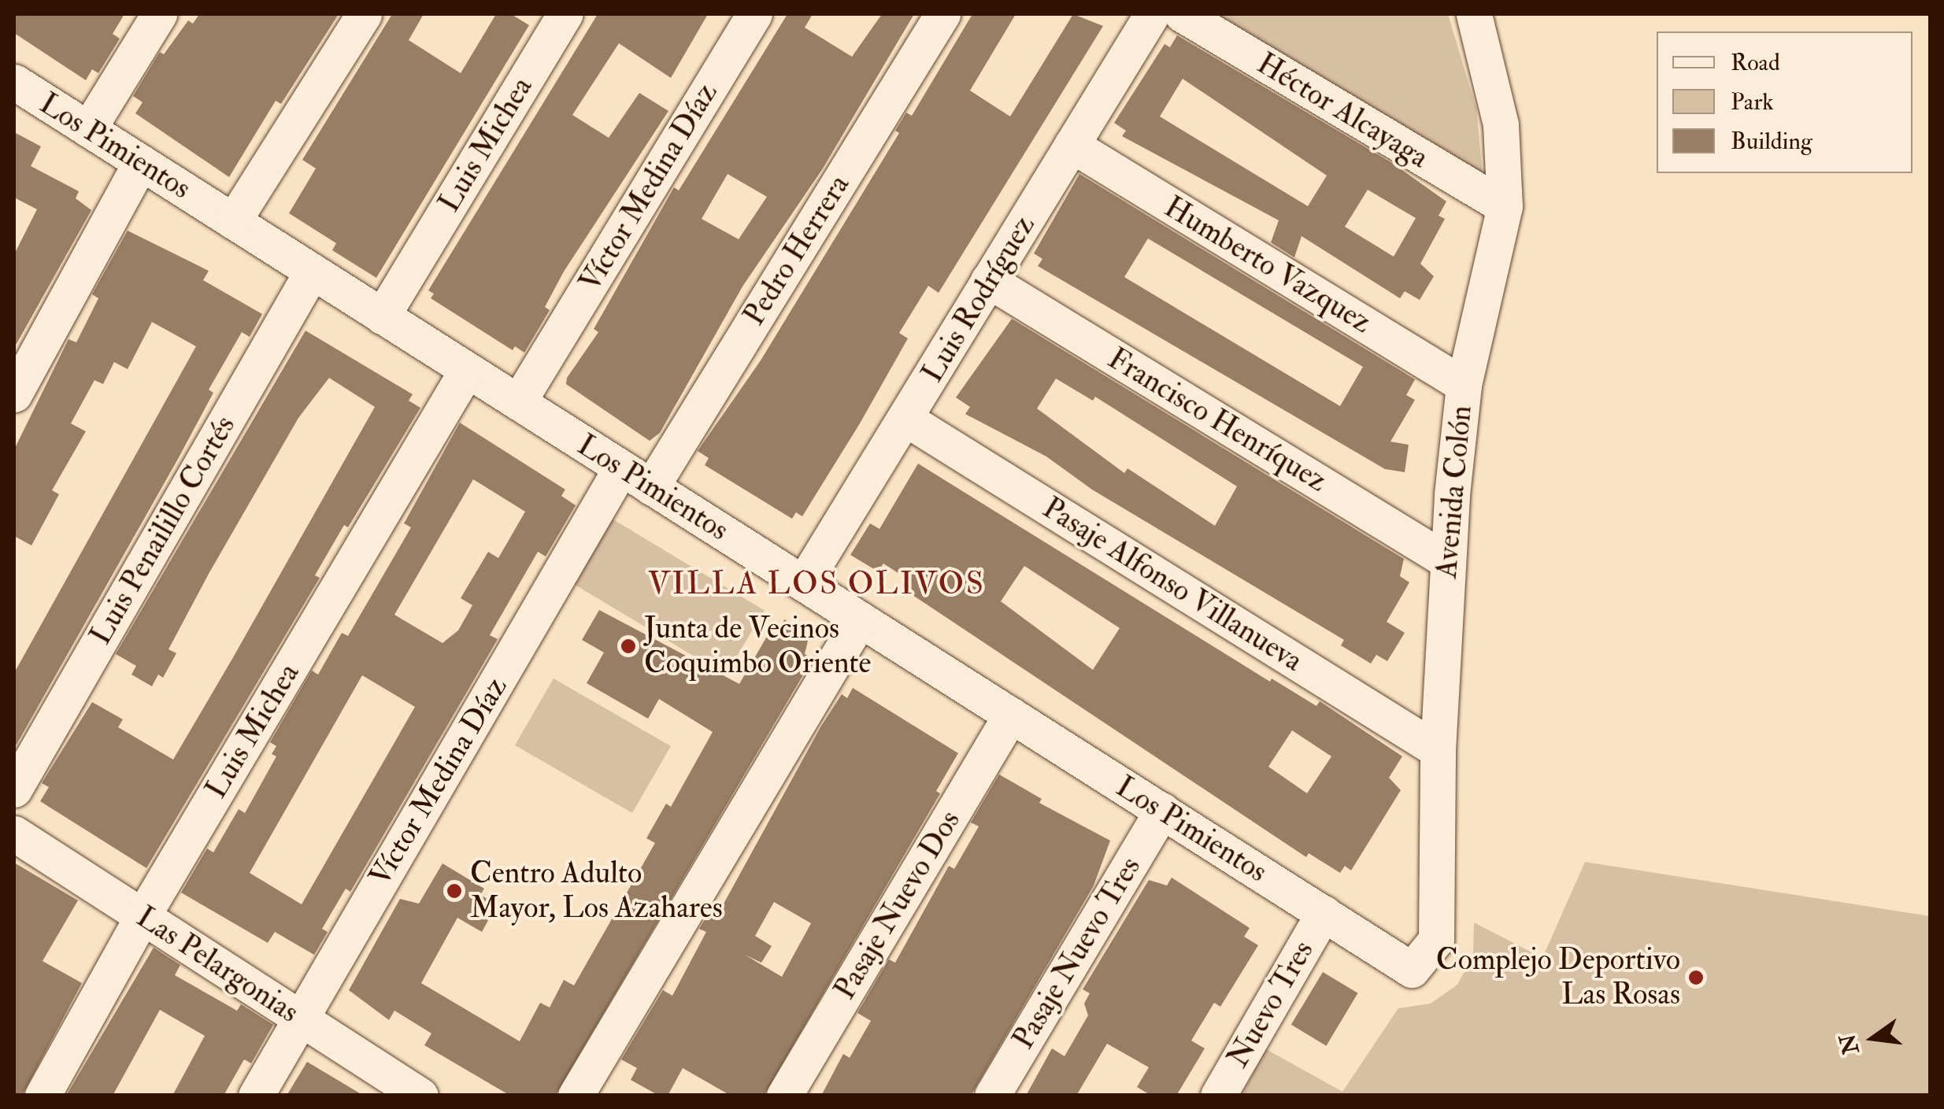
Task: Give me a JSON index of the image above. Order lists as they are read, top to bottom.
{
  "streets": {
    "street": [
      "Héctor Alcayaga",
      "Luis Michea",
      "Los Pimientos",
      "Víctor Medina Díaz",
      "Pedro Herrera",
      "Humberto Vazquez",
      "Luis Rodríguez",
      "Francisco Henríquez",
      "Avenida Colón",
      "Luis Penailillo Cortés",
      "Pasaje Alfonso Villanueva",
      "Pasaje Nuevo Dos",
      "Pasaje Nuevo Tres",
      "Las Pelargonias",
      "Nuevo Tres"
    ]
  },
  "crossings": [
    ["Héctor Alcayaga", "Avenida Colón"],
    ["Luis Michea", "Los Pimientos"],
    ["Luis Michea", "Las Pelargonias"],
    ["Los Pimientos", "Víctor Medina Díaz"],
    ["Los Pimientos", "Pedro Herrera"],
    ["Los Pimientos", "Luis Rodríguez"],
    ["Los Pimientos", "Avenida Colón"],
    ["Los Pimientos", "Luis Penailillo Cortés"],
    ["Los Pimientos", "Pasaje Nuevo Dos"],
    ["Los Pimientos", "Pasaje Nuevo Tres"],
    ["Los Pimientos", "Nuevo Tres"],
    ["Víctor Medina Díaz", "Las Pelargonias"],
    ["Humberto Vazquez", "Luis Rodríguez"],
    ["Humberto Vazquez", "Avenida Colón"],
    ["Luis Rodríguez", "Francisco Henríquez"],
    ["Luis Rodríguez", "Pasaje Alfonso Villanueva"],
    ["Francisco Henríquez", "Avenida Colón"],
    ["Avenida Colón", "Pasaje Alfonso Villanueva"]
  ],
  "districts": ["VILLA LOS OLIVOS"],
  "places": ["Junta de Vecinos Coquimbo Oriente", "Centro Adulto Mayor, Los Azahares", "Complejo Deportivo Las Rosas"],
  "legend": ["Road", "Park", "Building"],
  "north": "left"
}
